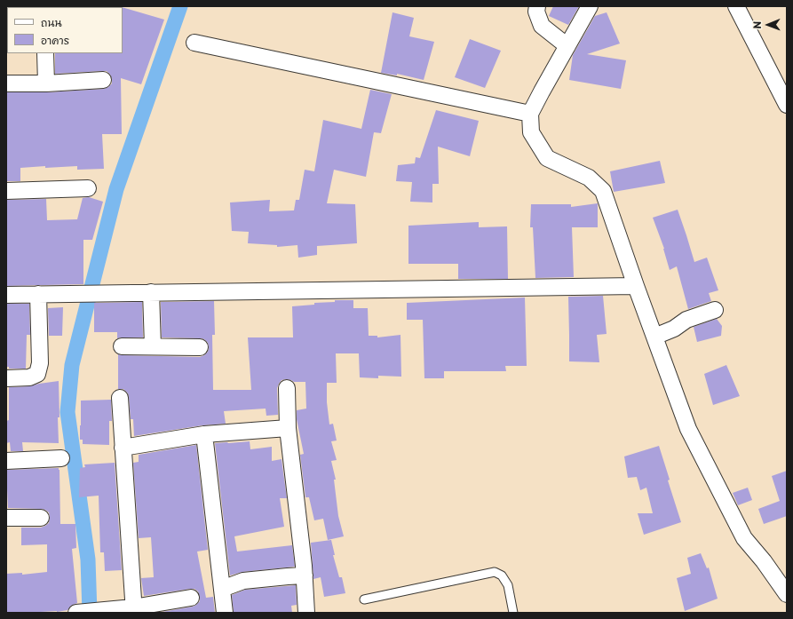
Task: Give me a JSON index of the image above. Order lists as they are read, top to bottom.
{
  "legend": ["ถนน", "อาคาร"],
  "north": "left"
}
